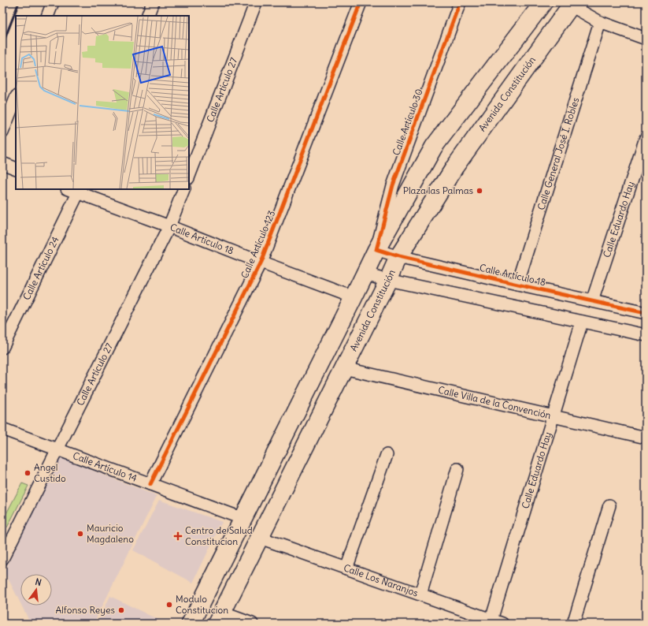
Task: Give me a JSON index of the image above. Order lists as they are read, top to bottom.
{
  "streets": {
    "main road": ["Avenida Constitución"],
    "street": [
      "Calle Artículo 27",
      "Calle Artículo 30",
      "Calle General José I. Robles",
      "Calle Eduardo Hay",
      "Calle Artículo 18",
      "Calle Artículo 123",
      "Calle Artículo 24",
      "Calle Villa de la Convención",
      "Calle Artículo 14",
      "Calle Los Naranjos"
    ]
  },
  "crossings": [
    ["Calle Artículo 27", "Calle Artículo 18"],
    ["Calle Artículo 27", "Calle Artículo 14"],
    ["Avenida Constitución", "Calle Artículo 18"],
    ["Avenida Constitución", "Calle Villa de la Convención"],
    ["Avenida Constitución", "Calle Los Naranjos"],
    ["Calle Artículo 30", "Calle Artículo 18"],
    ["Calle General José I. Robles", "Calle Artículo 18"],
    ["Calle Eduardo Hay", "Calle Artículo 18"],
    ["Calle Eduardo Hay", "Calle Villa de la Convención"],
    ["Calle Eduardo Hay", "Calle Los Naranjos"],
    ["Calle Artículo 18", "Calle Artículo 123"],
    ["Calle Artículo 18", "Calle Artículo 24"],
    ["Calle Artículo 123", "Calle Artículo 14"]
  ],
  "places": {
    "other": [
      "Plaza las Palmas",
      "Angel Custido",
      "Mauricio Magdaleno",
      "Modulo Constitucion",
      "Alfonso Reyes"
    ],
    "health": ["Centro de Salud Constitucion"]
  },
  "north": "top"
}
